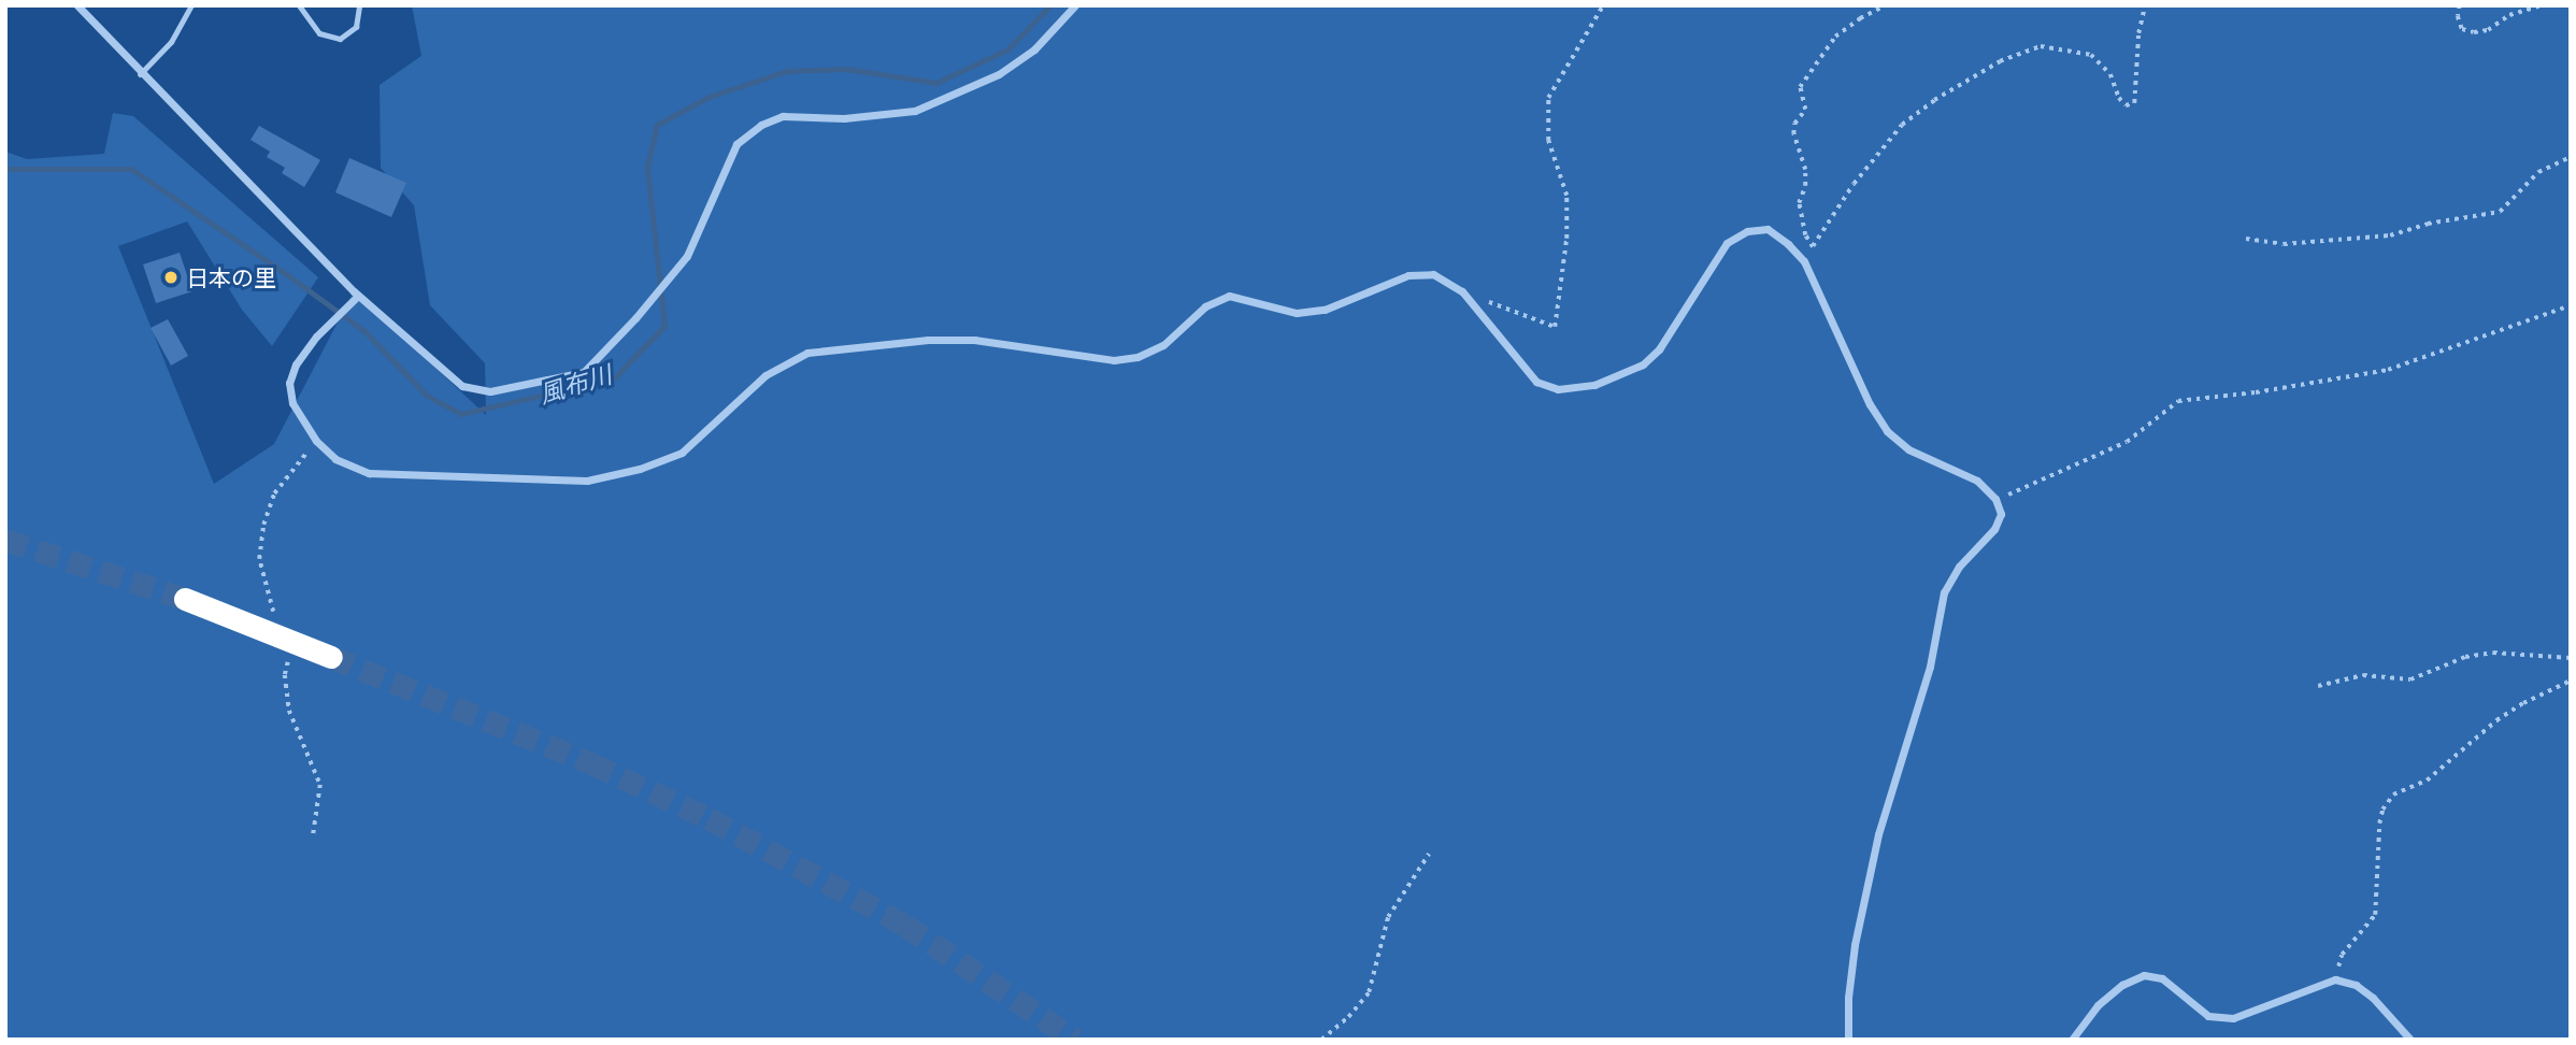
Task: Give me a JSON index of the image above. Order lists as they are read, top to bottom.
{
  "water": ["風布川"],
  "places": ["日本の里"]
}
